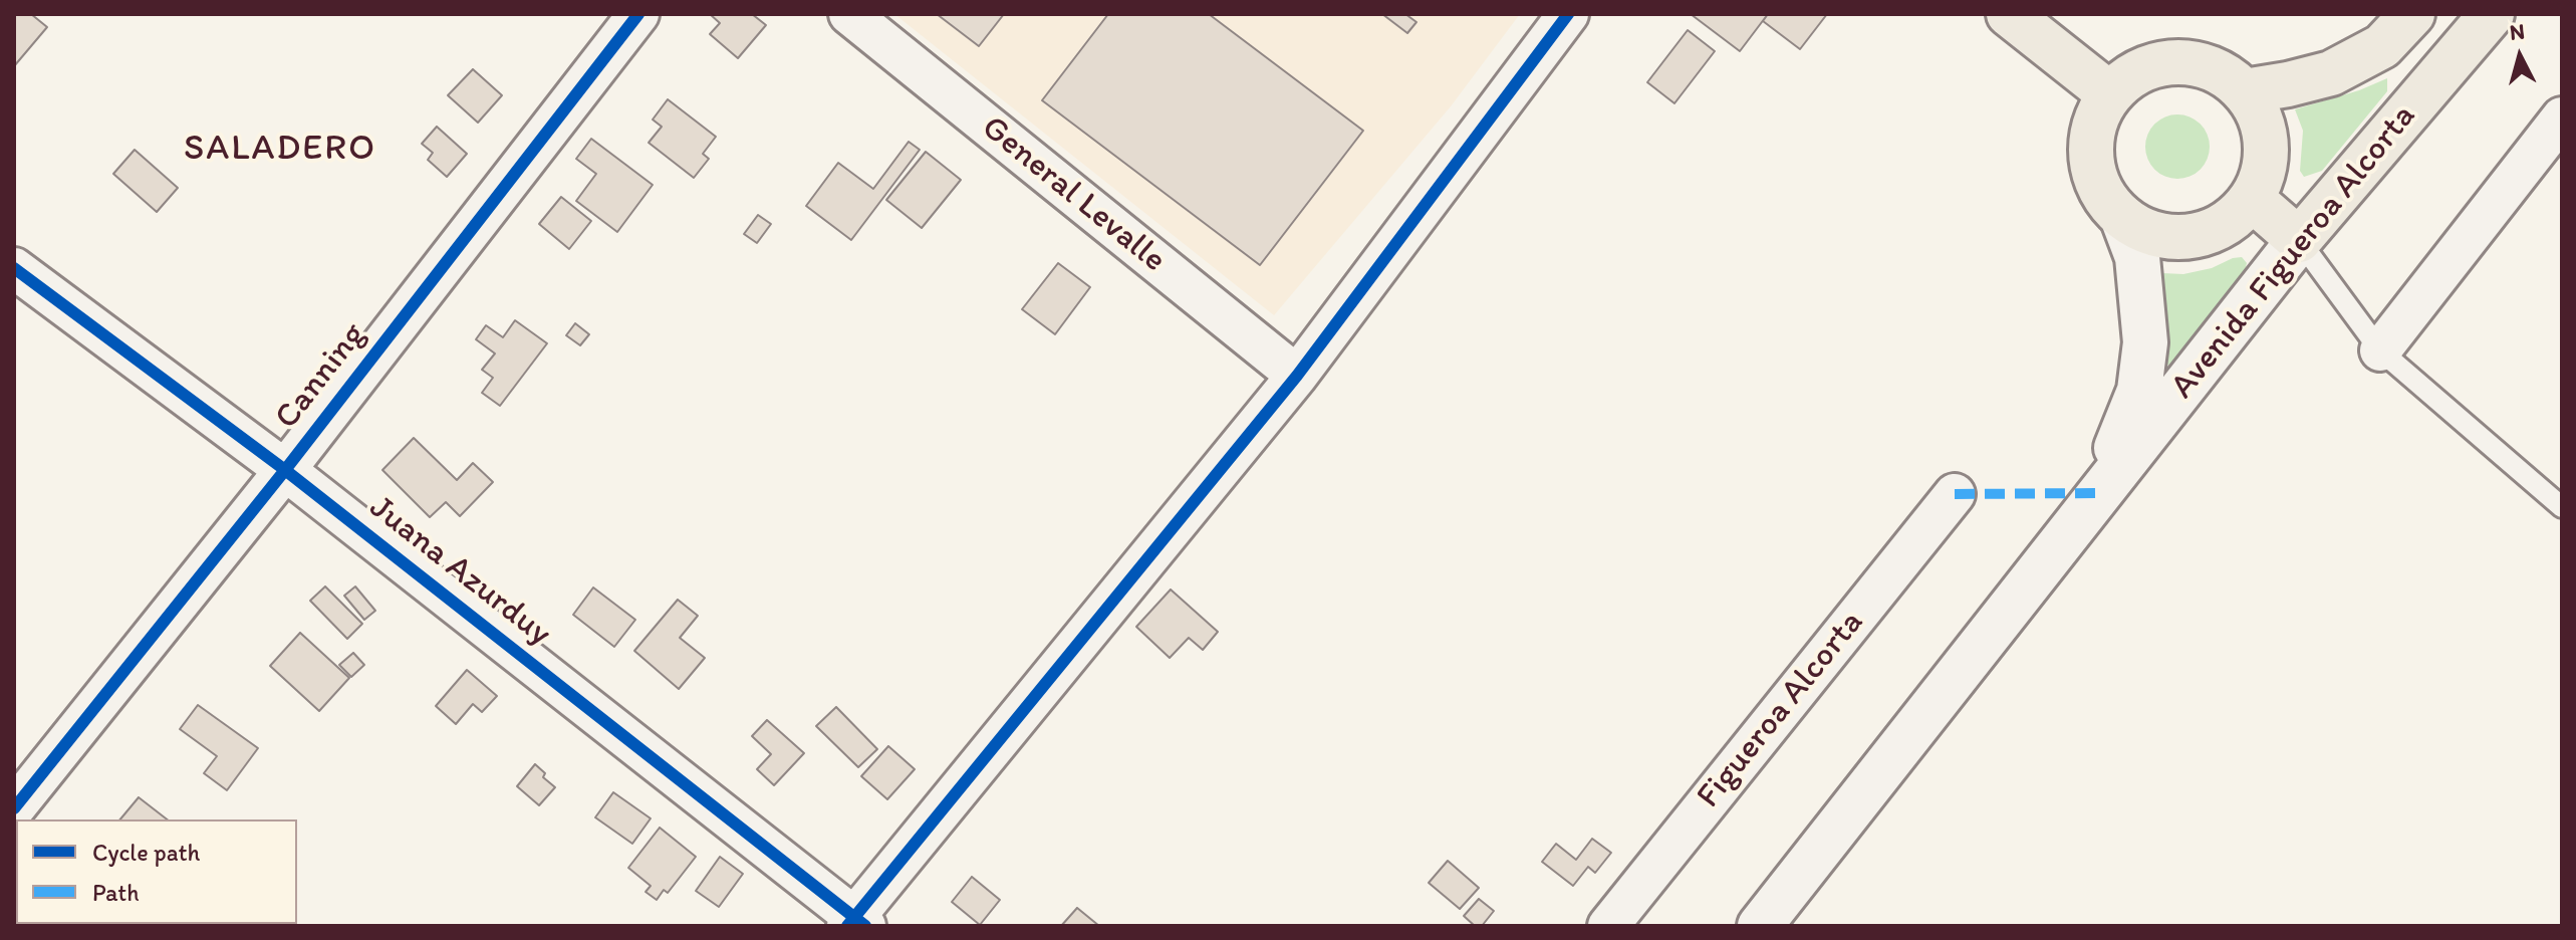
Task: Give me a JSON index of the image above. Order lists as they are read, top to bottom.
{
  "streets": {
    "highway": ["Avenida Figueroa Alcorta"],
    "street": [
      "General Levalle",
      "Canning",
      "Juana Azurduy",
      "Figueroa Alcorta"
    ]
  },
  "crossings": [
    ["Canning", "Juana Azurduy"]
  ],
  "districts": ["SALADERO"],
  "legend": ["Cycle path", "Path"],
  "north": "top"
}
